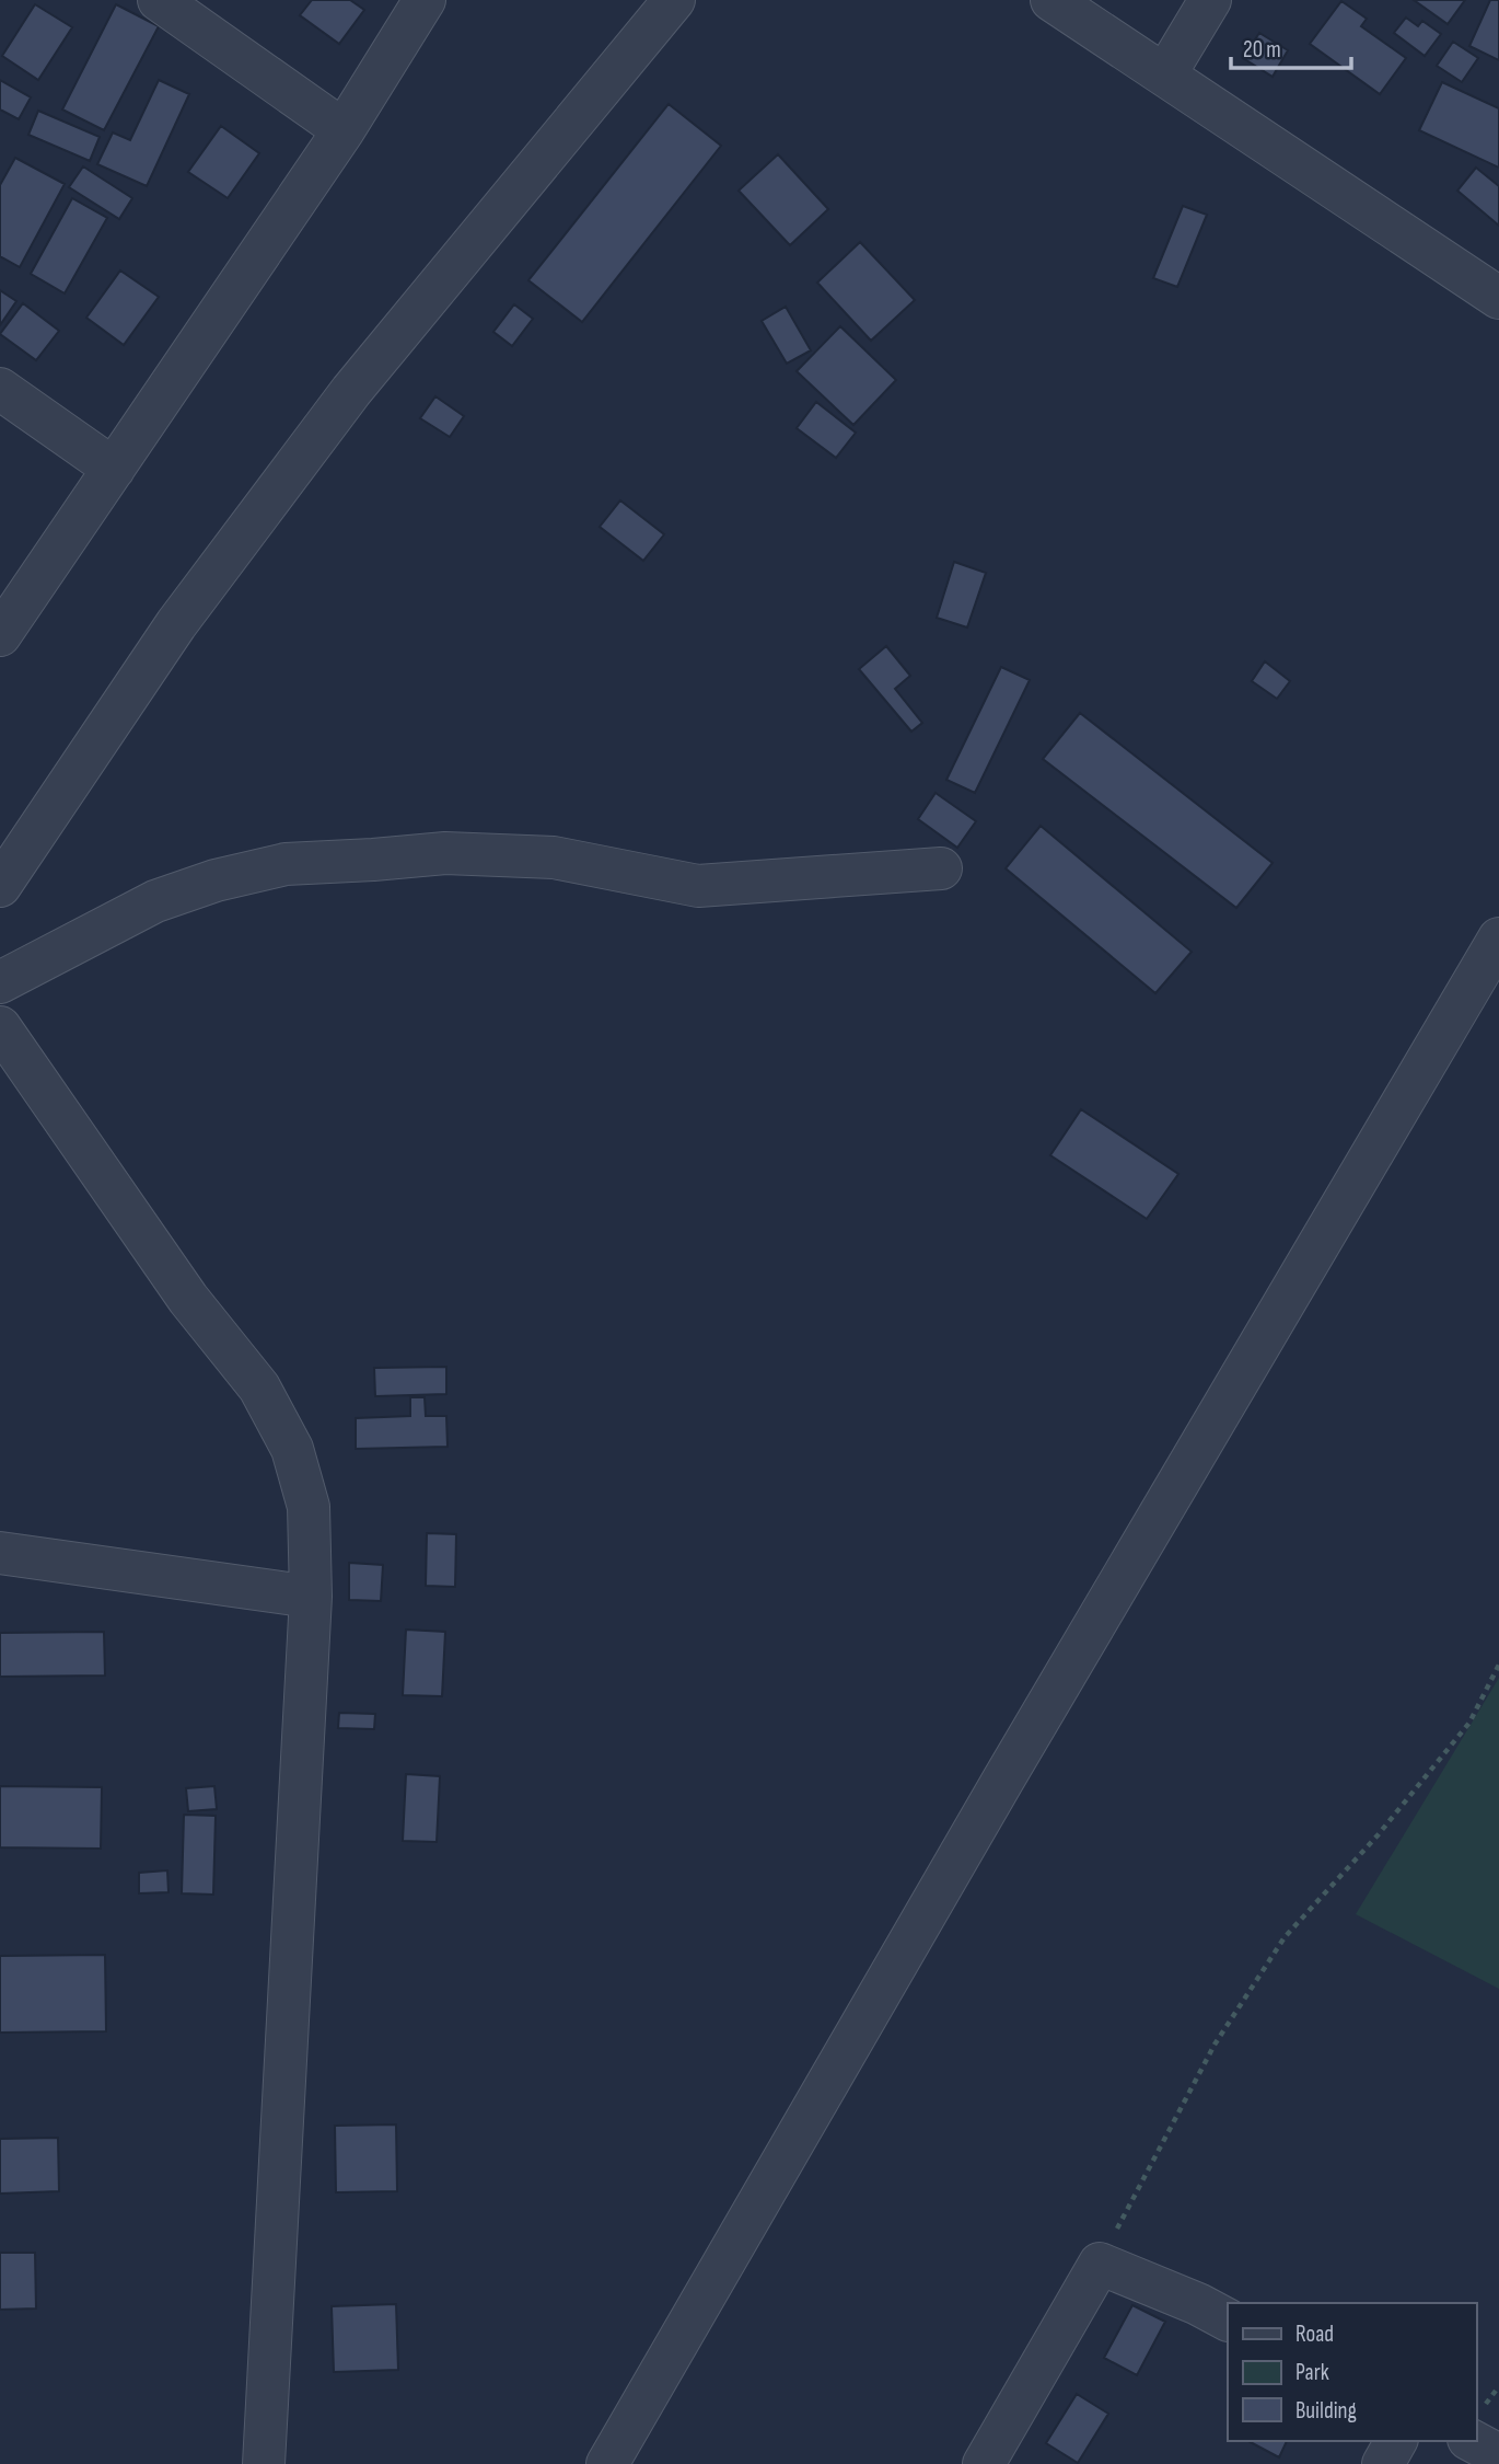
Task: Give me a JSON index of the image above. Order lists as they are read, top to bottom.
{
  "legend": ["Road", "Park", "Building"],
  "scale_bar": "20 m"
}
